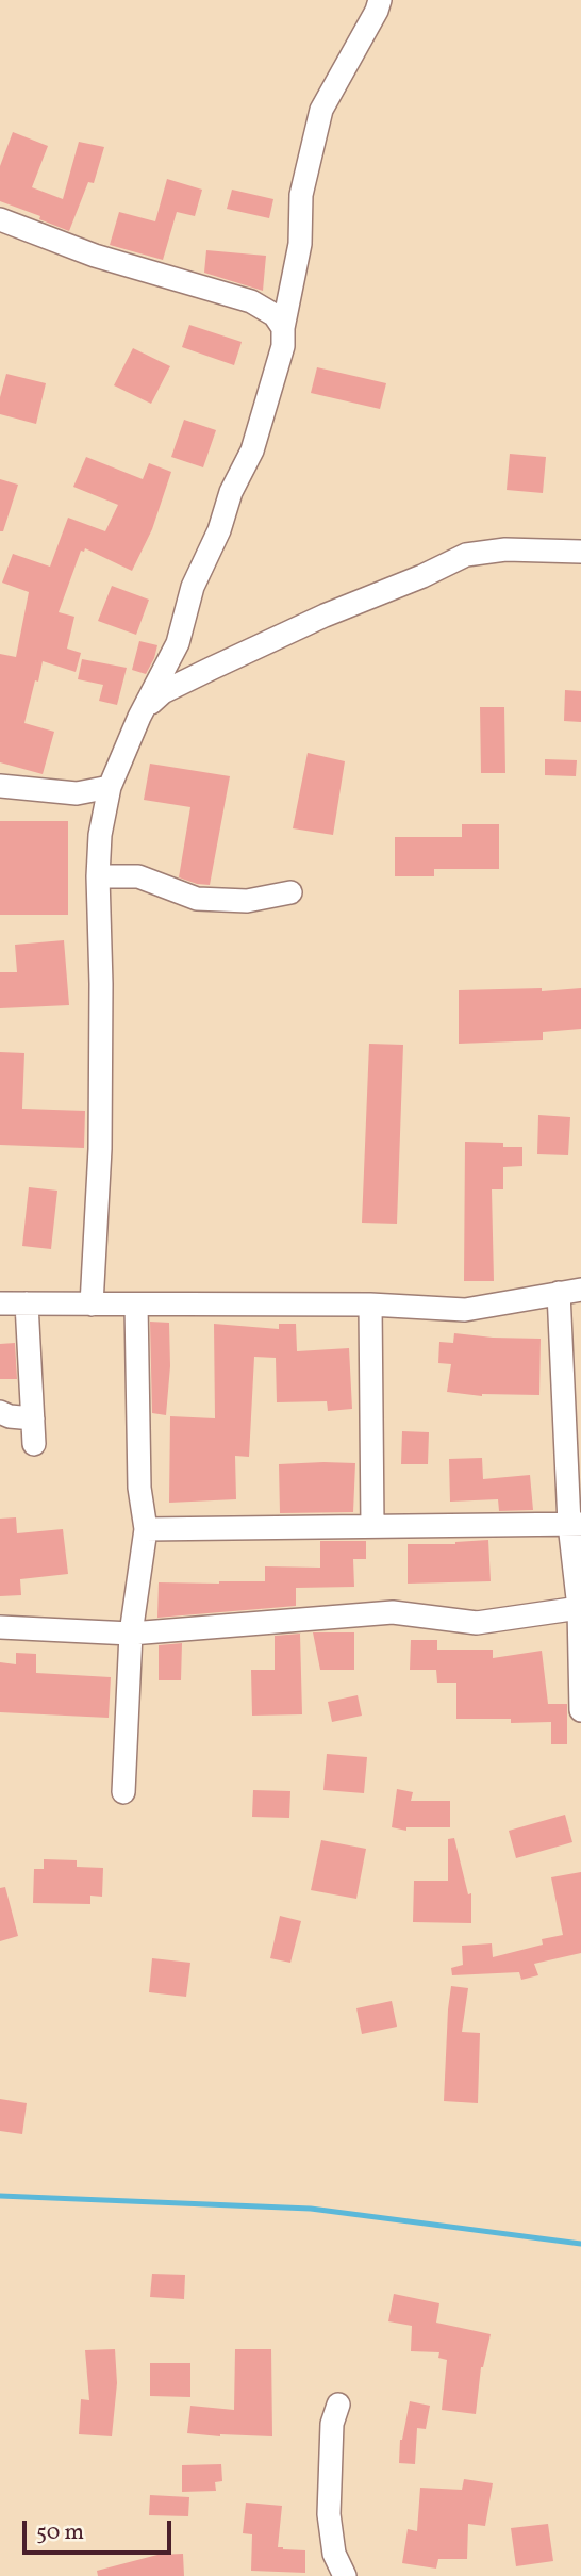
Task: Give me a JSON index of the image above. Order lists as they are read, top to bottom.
{
  "scale_bar": "50 m"
}
